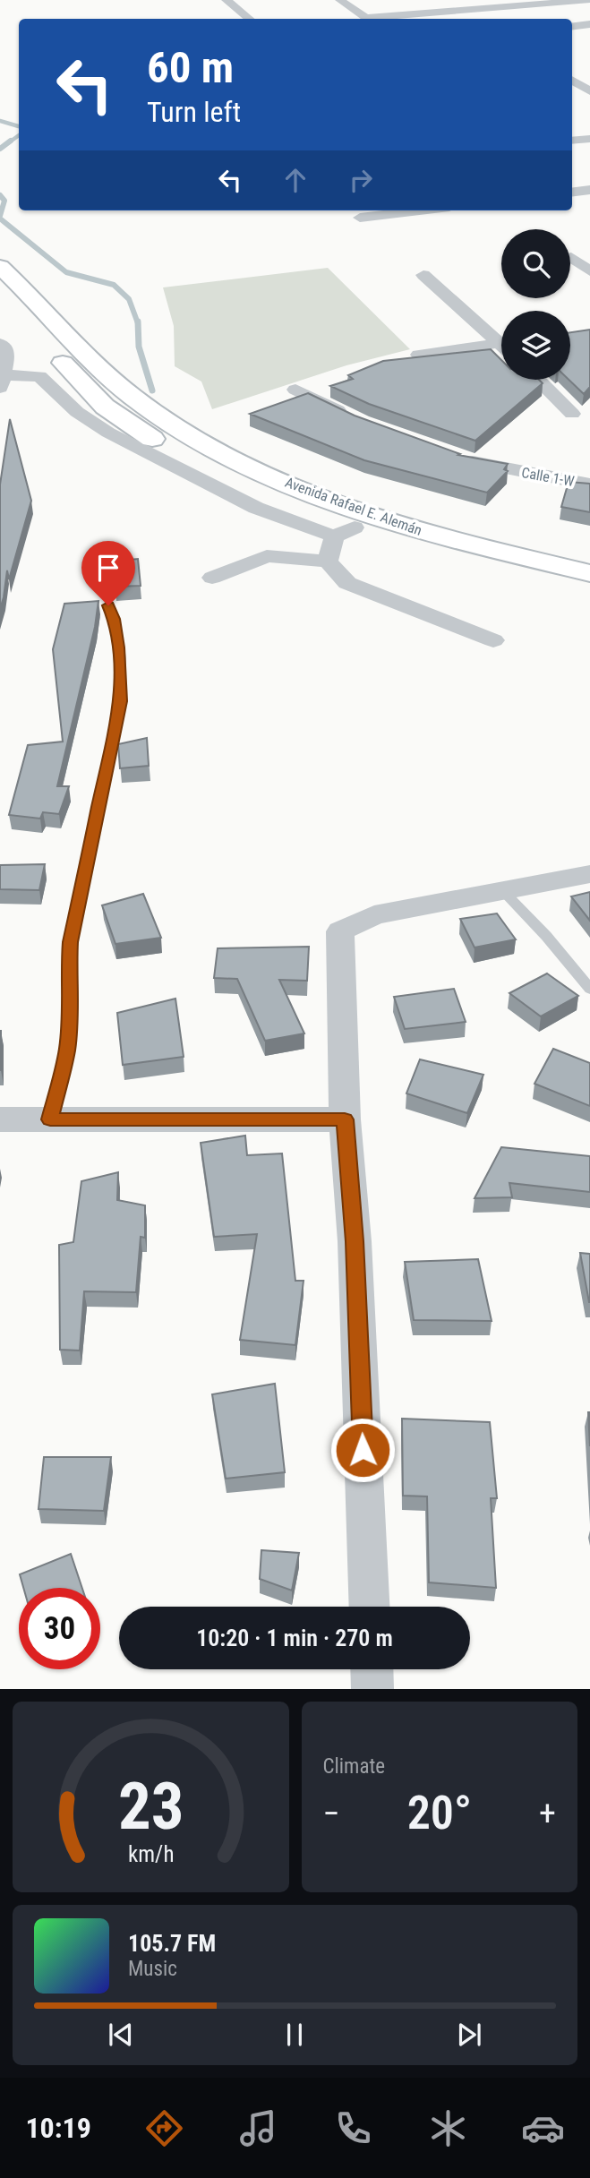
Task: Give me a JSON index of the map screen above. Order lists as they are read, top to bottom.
{
  "streets": {
    "main road": ["Avenida Rafael E. Alemán"],
    "street": ["Calle 1-W"]
  },
  "page": {
    "turn": ["60 m", "Turn left"],
    "limit": "30",
    "trip": "10:20 · 1 min · 270 m",
    "tile": "Climate",
    "heat": ["−", "20°", "+"],
    "song": ["105.7 FM", "Music"],
    "tabs": "10:19",
    "gauge": ["23", "km/h"]
  }
}
